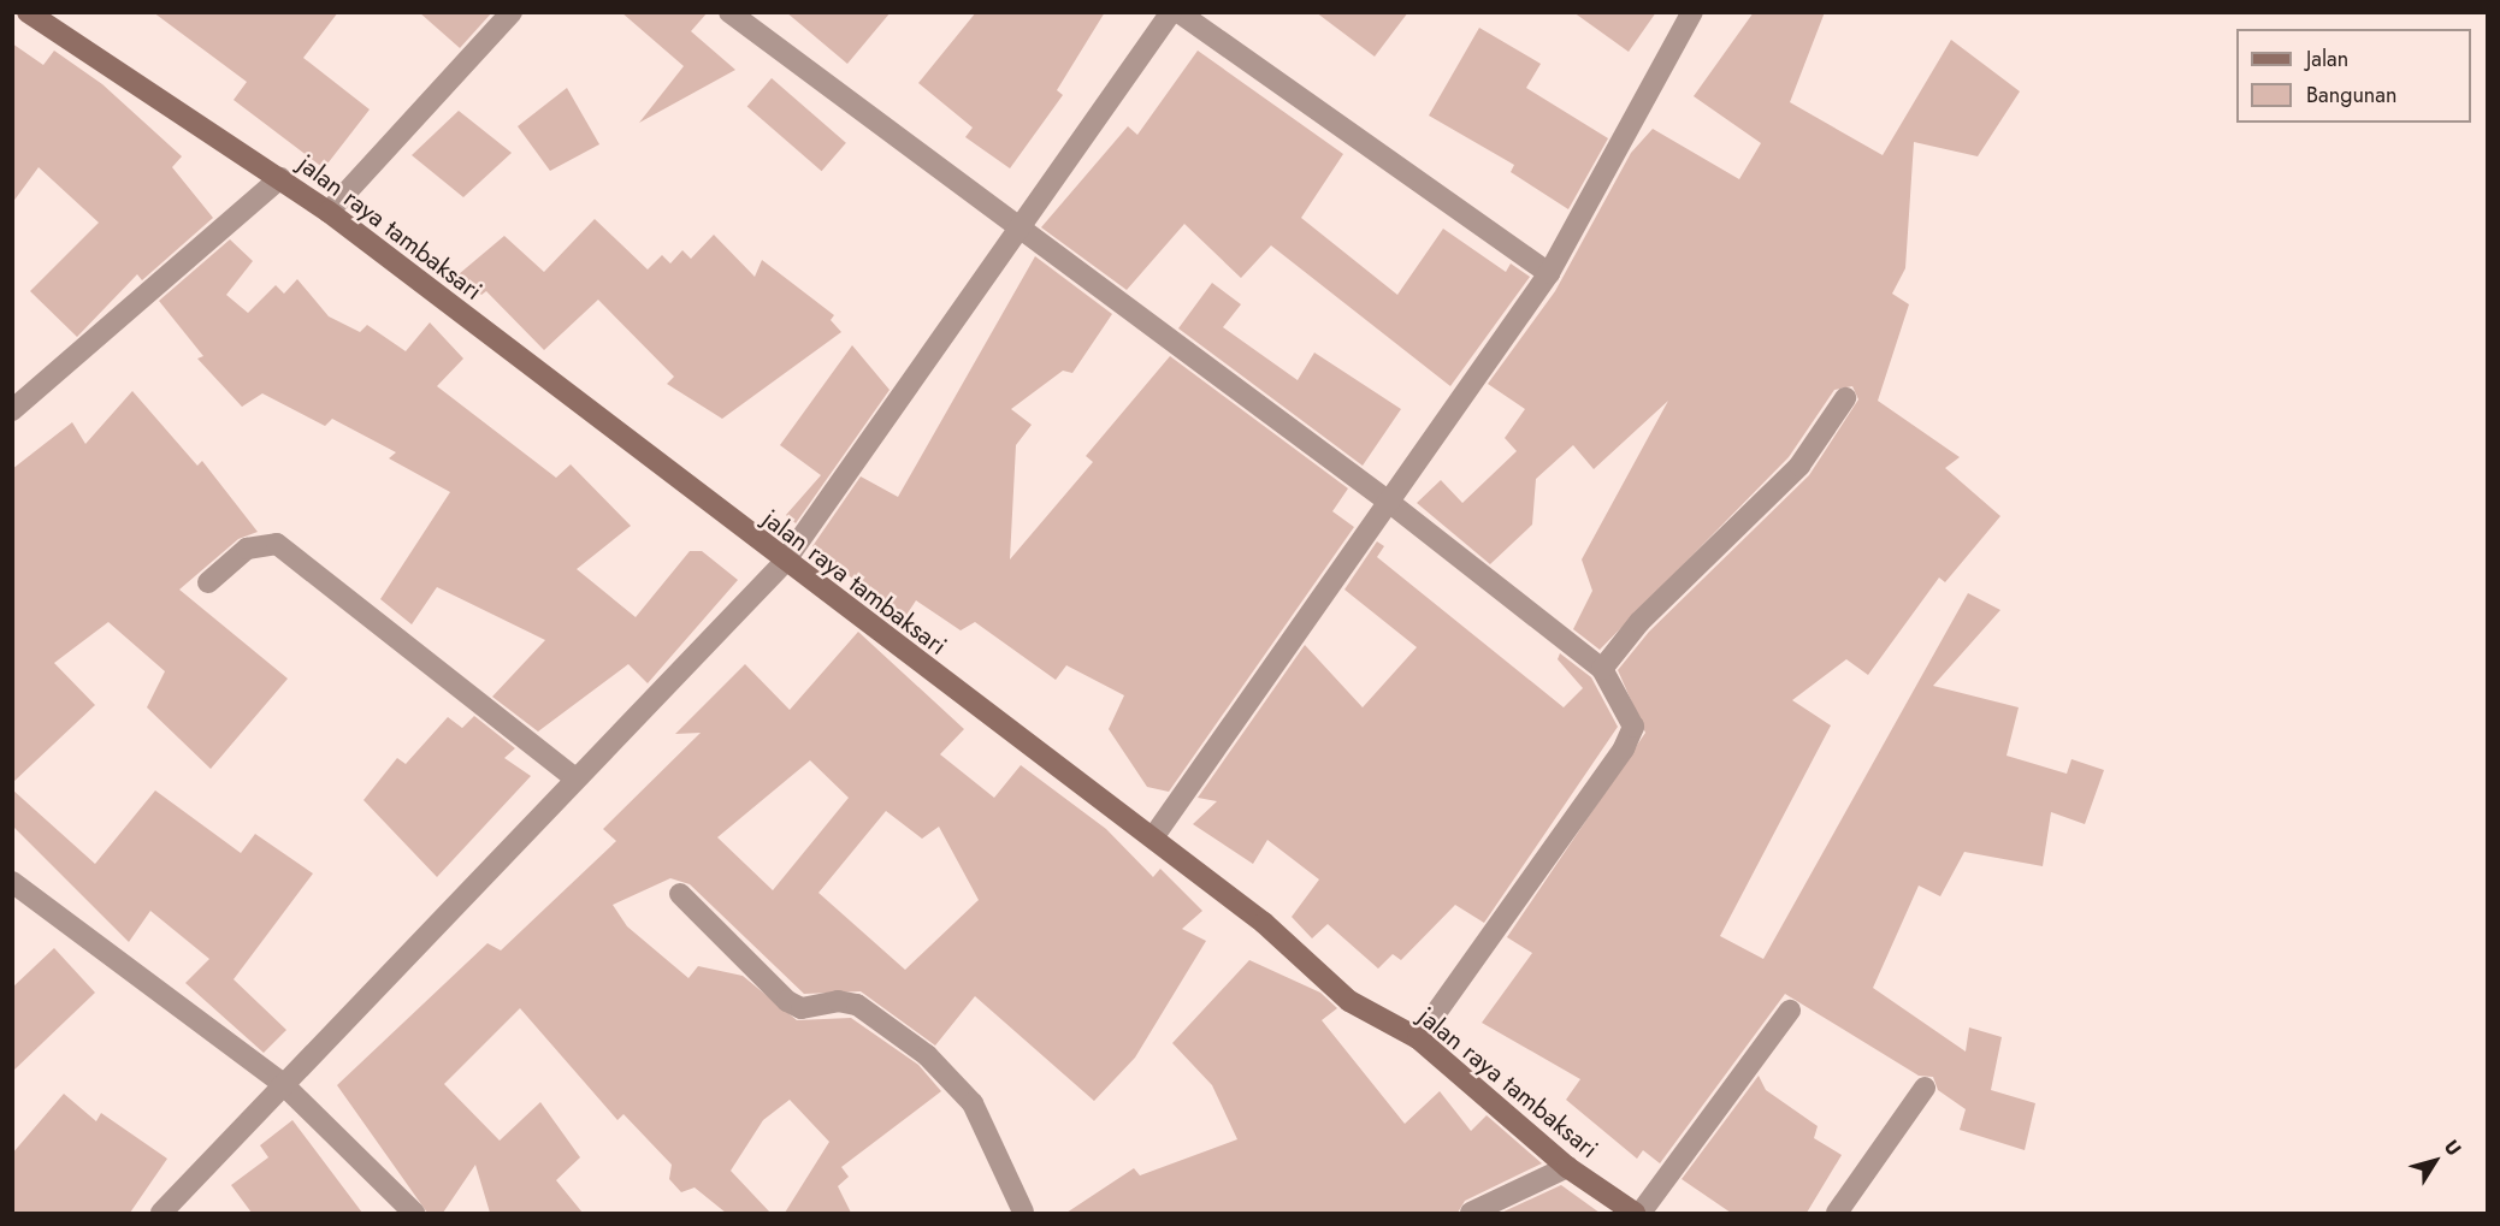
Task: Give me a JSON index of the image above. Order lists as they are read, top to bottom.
{
  "streets": {
    "street": ["jalan raya tambaksari"]
  },
  "legend": ["Jalan", "Bangunan"],
  "north": "top right"
}
